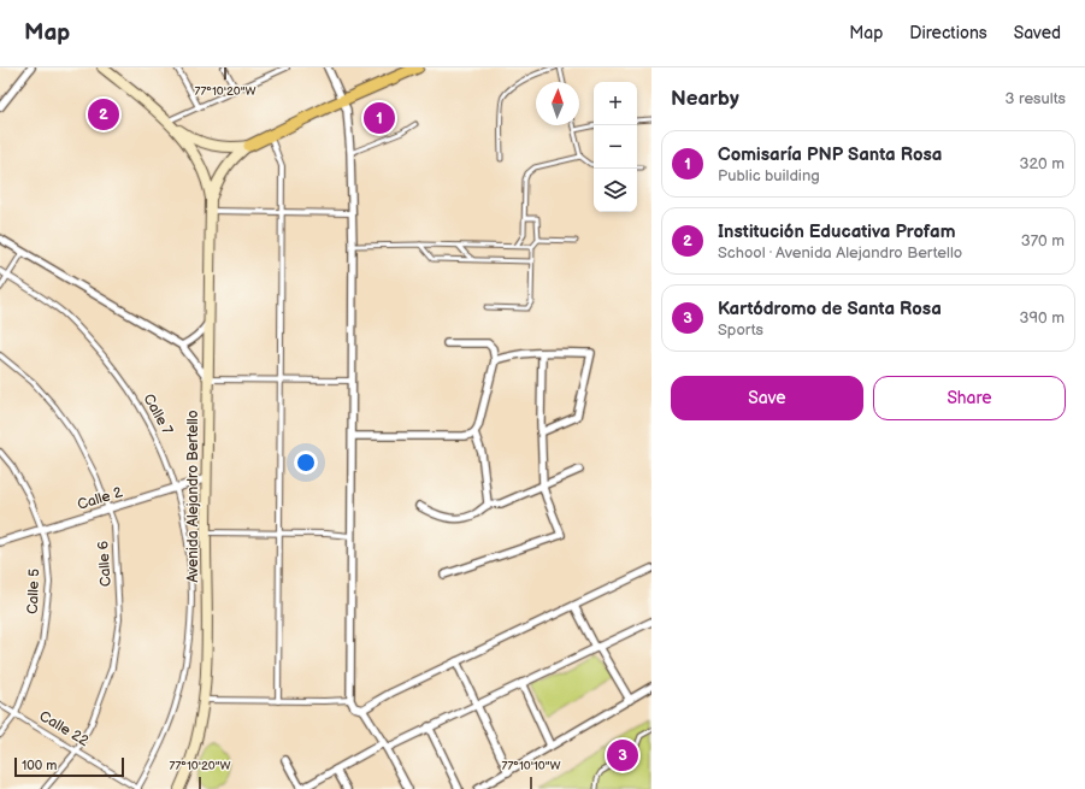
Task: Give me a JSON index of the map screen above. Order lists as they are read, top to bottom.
{
  "streets": {
    "main road": ["Avenida Alejandro Bertello"],
    "street": [
      "Calle 7",
      "Calle 2",
      "Calle 6",
      "Calle 5",
      "Calle 22"
    ]
  },
  "crossings": [
    ["Calle 7", "Calle 2"],
    ["Calle 7", "Calle 22"],
    ["Avenida Alejandro Bertello", "Calle 2"],
    ["Calle 2", "Calle 6"],
    ["Calle 2", "Calle 5"],
    ["Calle 6", "Calle 22"],
    ["Calle 5", "Calle 22"]
  ],
  "scale_bar": "100 m",
  "north": "top",
  "page": {
    "header": "Map",
    "nav": ["Map", "Directions", "Saved"],
    "heading": ["Nearby", "3 results"],
    "map_buttons": ["+", "−"],
    "pins": ["2", "1", "3"],
    "list": [
      {
        "mark": "1",
        "name": "Comisaría PNP Santa Rosa",
        "note": "Public building",
        "value": "320 m"
      },
      {
        "mark": "2",
        "name": "Institución Educativa Profam",
        "note": "School · Avenida Alejandro Bertello",
        "value": "370 m"
      },
      {
        "mark": "3",
        "name": "Kartódromo de Santa Rosa",
        "note": "Sports",
        "value": "390 m"
      }
    ],
    "buttons": ["Save", "Share"],
    "scale": "100 m"
  },
  "coordinates": ["77°10'20\"W", "77°10'10\"W"]
}
